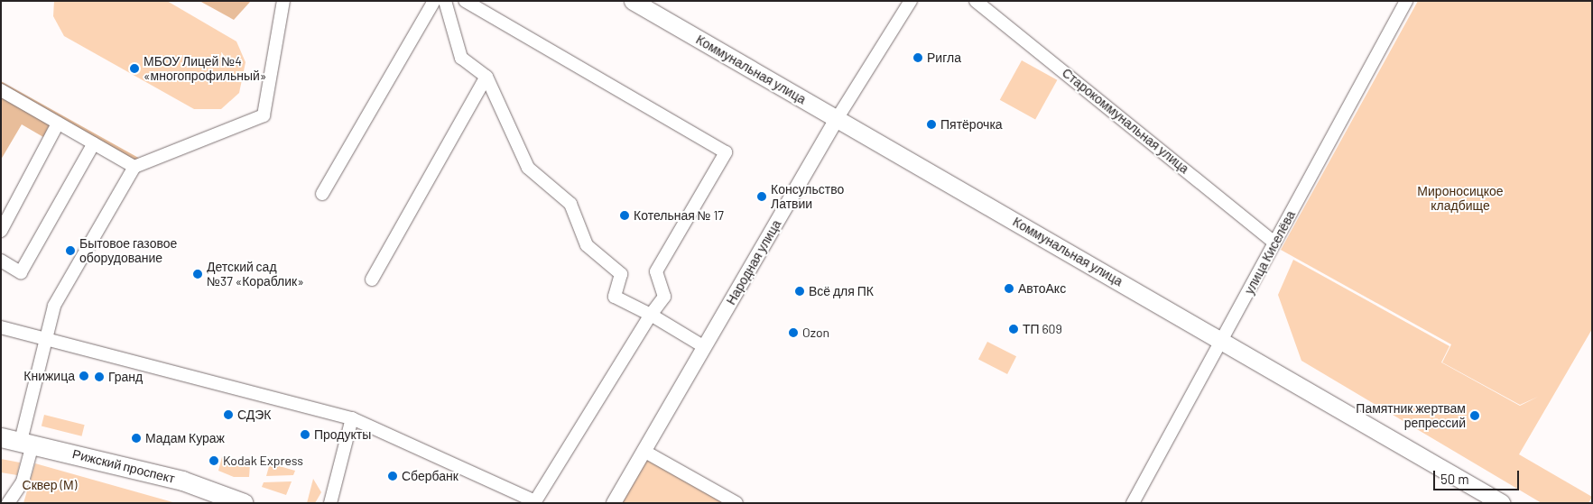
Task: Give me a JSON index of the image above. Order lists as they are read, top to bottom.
{
  "streets": {
    "main road": ["Коммунальная улица", "Рижский проспект"],
    "street": ["Старокоммунальная улица", "улица Киселёва", "Народная улица"]
  },
  "crossings": [
    ["Коммунальная улица", "улица Киселёва"],
    ["Коммунальная улица", "Народная улица"],
    ["Старокоммунальная улица", "улица Киселёва"]
  ],
  "parks": ["Мироносицкое кладбище", "Сквер (М)"],
  "places": [
    "Ригла",
    "МБОУ Лицей №4 «многопрофильный»",
    "Пятёрочка",
    "Консульство Латвии",
    "Котельная № 17",
    "Бытовое газовое оборудование",
    "Детский сад №37 «Кораблик»",
    "АвтоАкс",
    "Всё для ПК",
    "ТП 609",
    "Ozon",
    "Книжица",
    "Гранд",
    "СДЭК",
    "Памятник жертвам репрессий",
    "Продукты",
    "Мадам Кураж",
    "Kodak Express",
    "Сбербанк"
  ],
  "scale_bar": "50 m"
}
